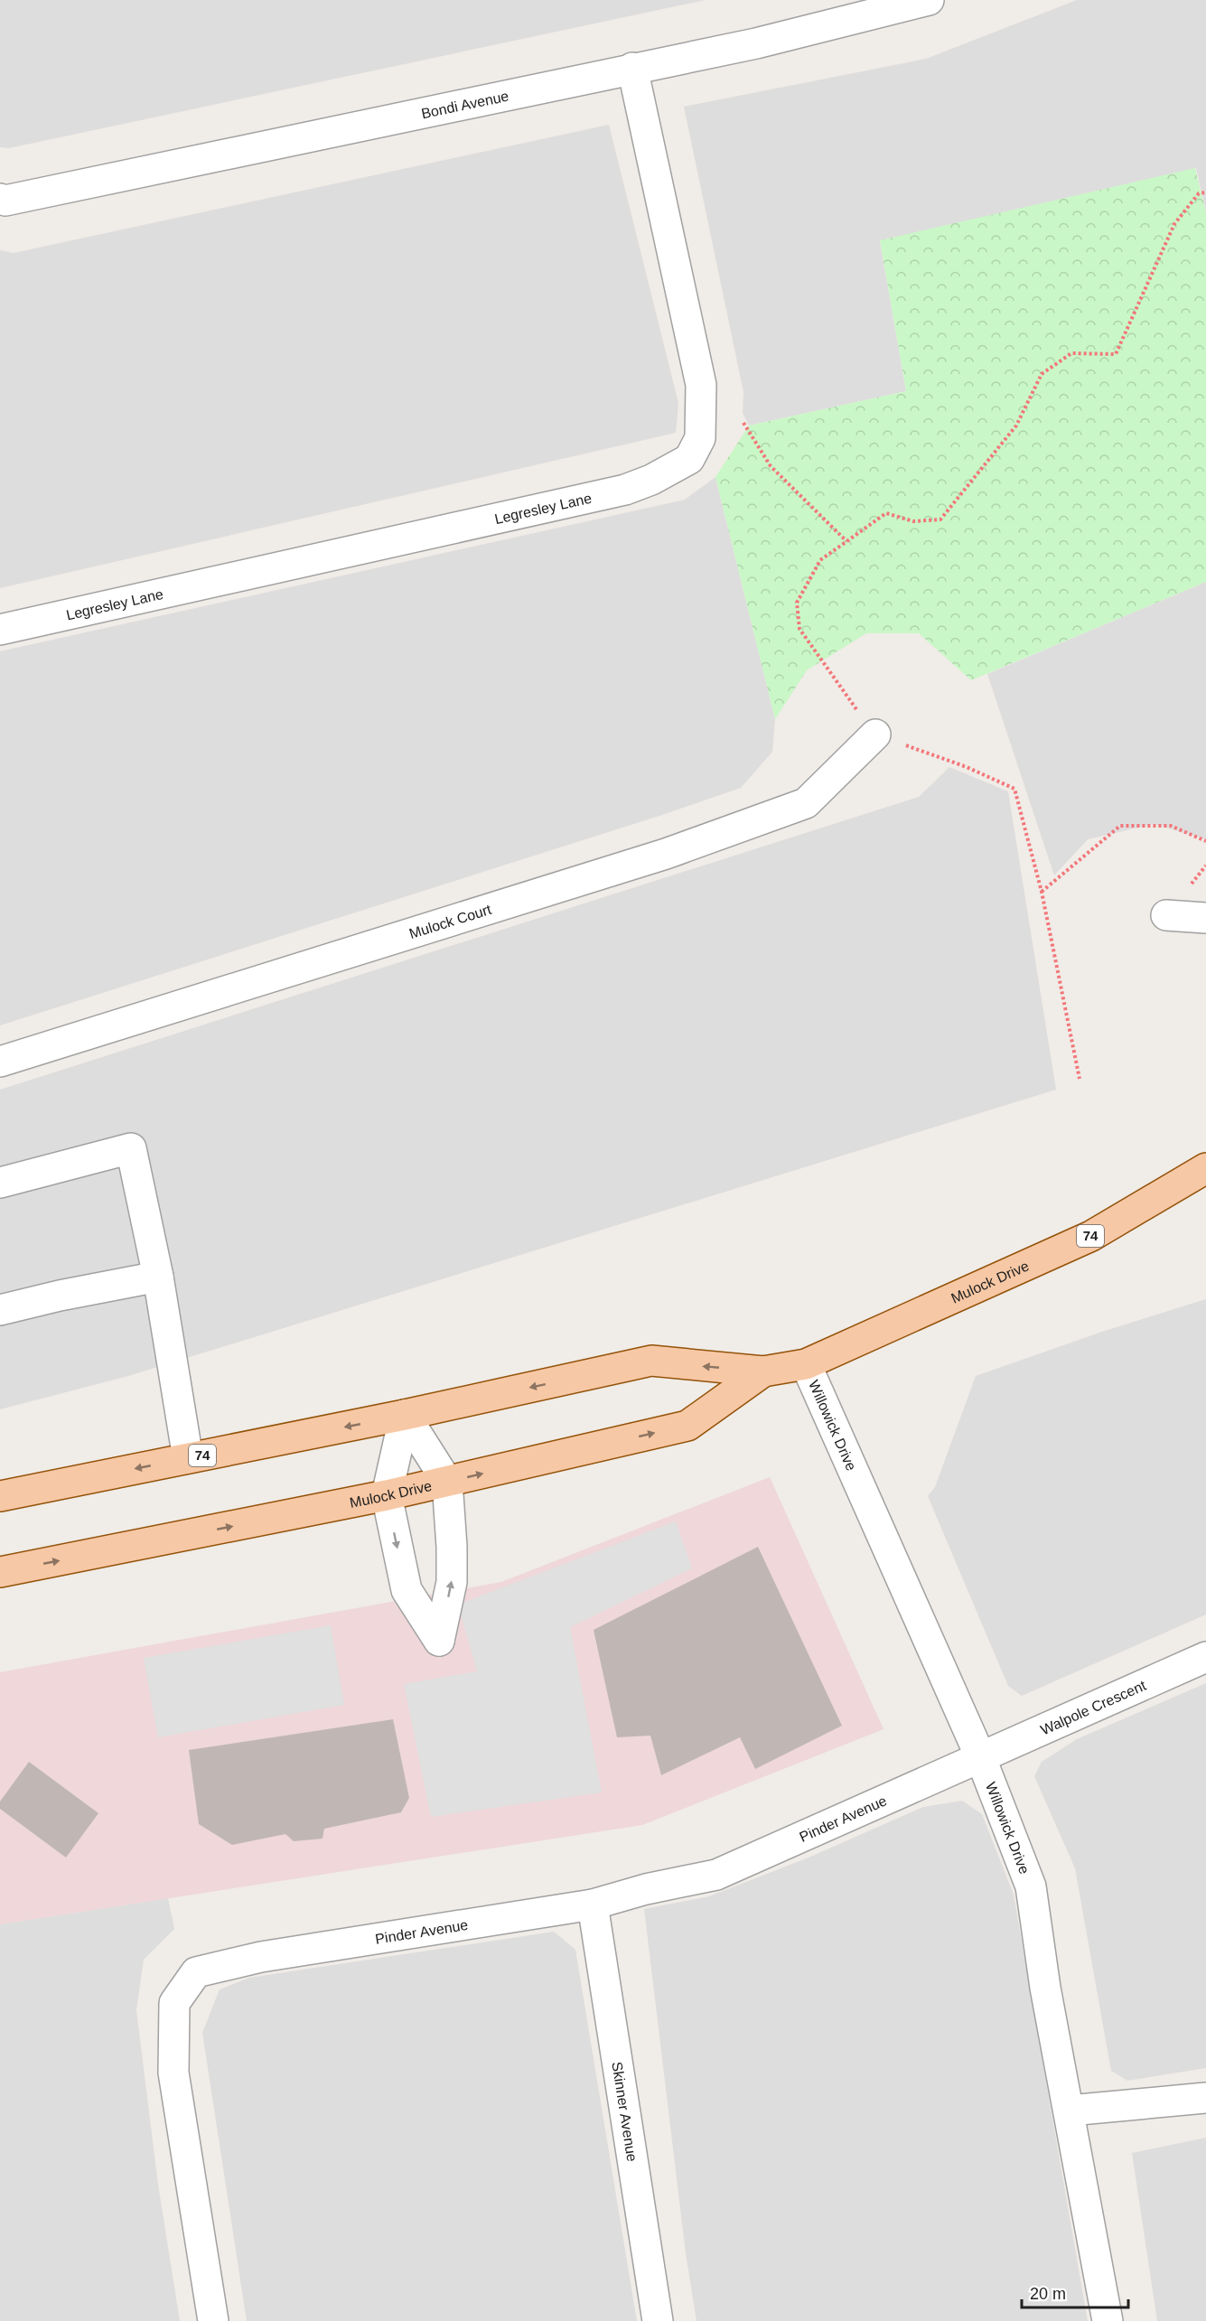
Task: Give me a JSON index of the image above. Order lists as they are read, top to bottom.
{
  "streets": {
    "main road": ["74", "Mulock Drive"],
    "street": [
      "Bondi Avenue",
      "Legresley Lane",
      "Mulock Court",
      "Willowick Drive",
      "Walpole Crescent",
      "Pinder Avenue",
      "Skinner Avenue"
    ]
  },
  "crossings": [
    ["Bondi Avenue", "Legresley Lane"],
    ["Mulock Drive", "Willowick Drive"],
    ["Willowick Drive", "Walpole Crescent"],
    ["Willowick Drive", "Pinder Avenue"],
    ["Walpole Crescent", "Pinder Avenue"],
    ["Pinder Avenue", "Skinner Avenue"]
  ],
  "scale_bar": "20 m"
}
